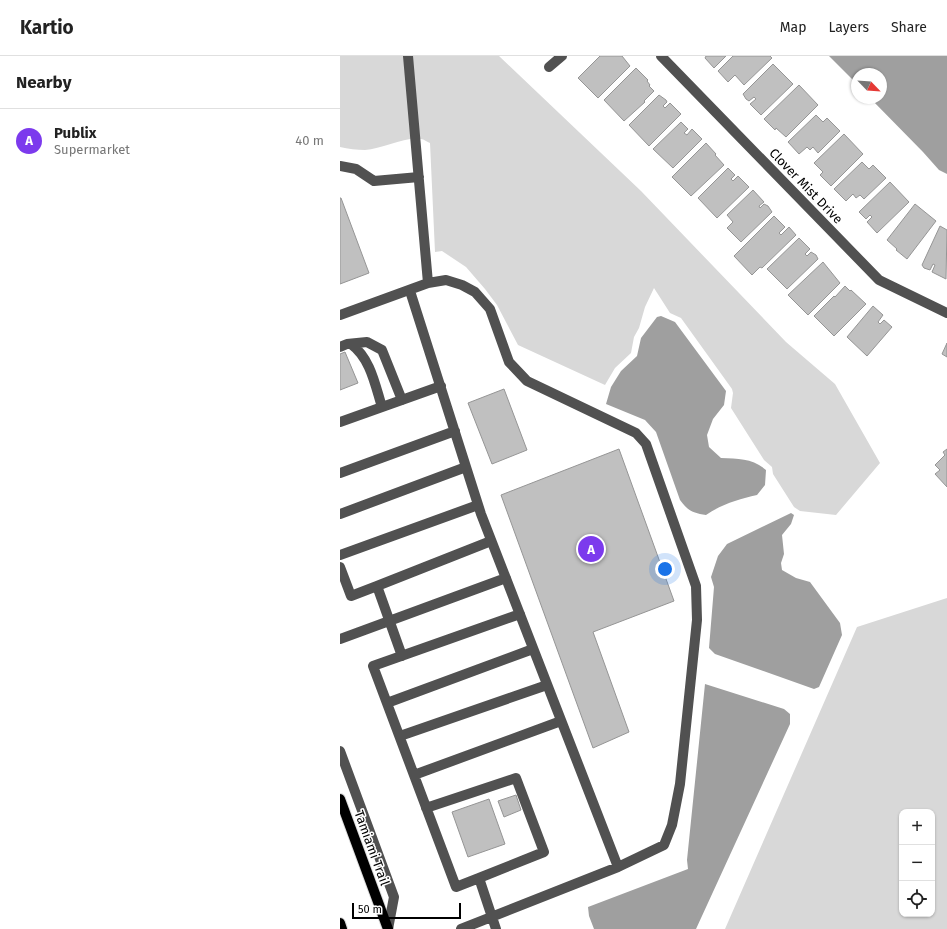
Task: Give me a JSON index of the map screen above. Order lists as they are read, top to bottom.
{
  "streets": {
    "main road": ["Tamiami Trail"],
    "street": ["Clover Mist Drive"]
  },
  "scale_bar": "50 m",
  "north": "bottom right",
  "page": {
    "header": "Kartio",
    "nav": ["Map", "Layers", "Share"],
    "heading": "Nearby",
    "list": [
      {
        "mark": "A",
        "name": "Publix",
        "note": "Supermarket",
        "value": "40 m"
      }
    ],
    "pins": "A",
    "map_buttons": ["+", "−"],
    "scale": "50 m"
  }
}
